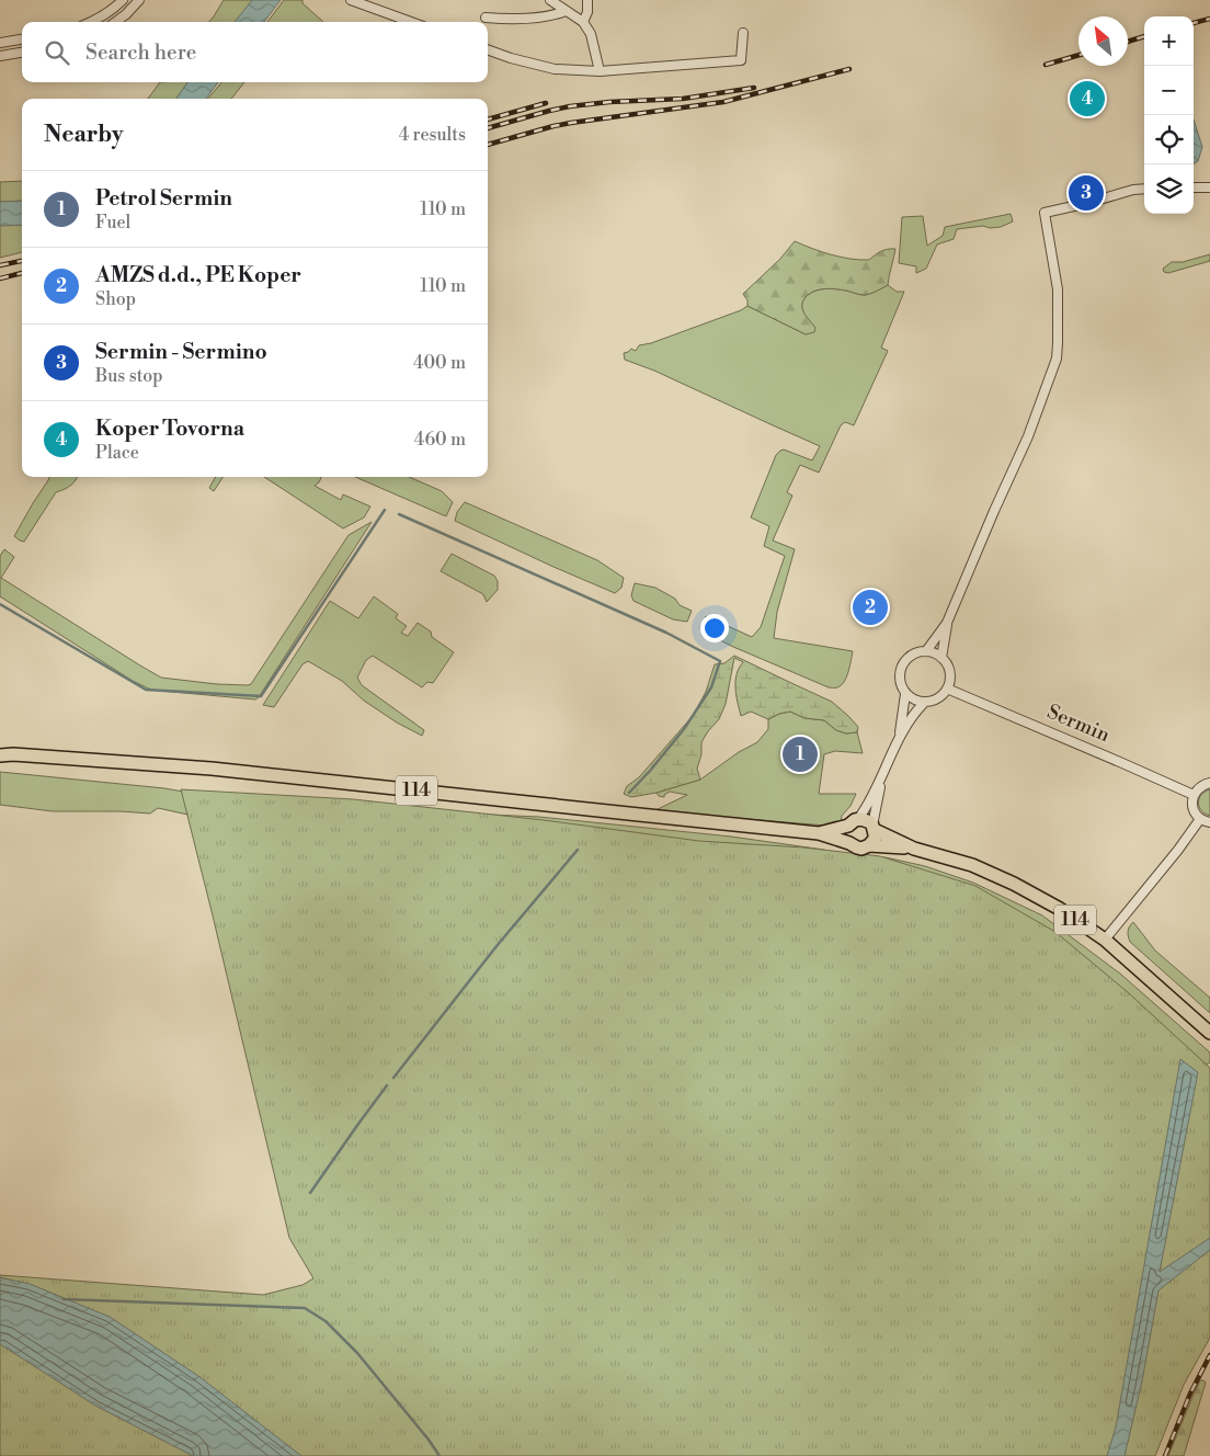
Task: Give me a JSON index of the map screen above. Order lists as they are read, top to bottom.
{
  "streets": {
    "main road": ["114"],
    "street": ["Sermin"]
  },
  "north": "top left",
  "page": {
    "map_buttons": ["+", "−"],
    "search": "Search here",
    "pins": [
      "4",
      "3",
      "2",
      "1"
    ],
    "heading": ["Nearby", "4 results"],
    "list": [
      {
        "mark": "1",
        "name": "Petrol Sermin",
        "note": "Fuel",
        "value": "110 m"
      },
      {
        "mark": "2",
        "name": "AMZS d.d., PE Koper",
        "note": "Shop",
        "value": "110 m"
      },
      {
        "mark": "3",
        "name": "Sermin - Sermino",
        "note": "Bus stop",
        "value": "400 m"
      },
      {
        "mark": "4",
        "name": "Koper Tovorna",
        "note": "Place",
        "value": "460 m"
      }
    ]
  }
}
